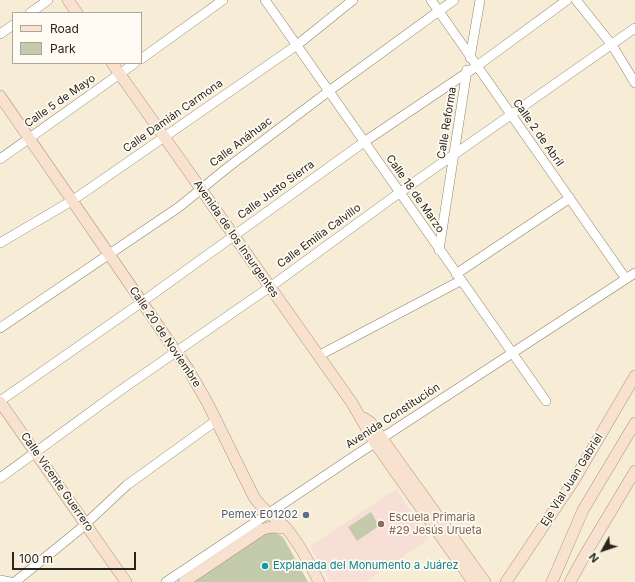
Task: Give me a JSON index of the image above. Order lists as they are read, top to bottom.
{
  "streets": {
    "main road": [
      "Avenida de los Insurgentes",
      "Calle 20 de Noviembre",
      "Eje Vial Juan Gabriel",
      "Calle Vicente Guerrero"
    ],
    "street": [
      "Calle 5 de Mayo",
      "Calle Damián Carmona",
      "Calle Reforma",
      "Calle 2 de Abril",
      "Calle Anáhuac",
      "Calle Justo Sierra",
      "Calle 18 de Marzo",
      "Calle Emilia Calvillo",
      "Avenida Constitución"
    ]
  },
  "crossings": [
    ["Calle 5 de Mayo", "Avenida de los Insurgentes"],
    ["Calle 5 de Mayo", "Calle 20 de Noviembre"],
    ["Calle Damián Carmona", "Calle 18 de Marzo"],
    ["Calle Damián Carmona", "Avenida de los Insurgentes"],
    ["Calle Damián Carmona", "Calle 20 de Noviembre"],
    ["Calle Reforma", "Calle 2 de Abril"],
    ["Calle Reforma", "Calle Justo Sierra"],
    ["Calle Reforma", "Calle 18 de Marzo"],
    ["Calle Reforma", "Calle Emilia Calvillo"],
    ["Calle 2 de Abril", "Calle Anáhuac"],
    ["Calle 2 de Abril", "Calle Justo Sierra"],
    ["Calle 2 de Abril", "Calle Emilia Calvillo"],
    ["Calle 2 de Abril", "Avenida Constitución"],
    ["Calle Anáhuac", "Calle 18 de Marzo"],
    ["Calle Anáhuac", "Avenida de los Insurgentes"],
    ["Calle Anáhuac", "Calle 20 de Noviembre"],
    ["Calle Justo Sierra", "Calle 18 de Marzo"],
    ["Calle Justo Sierra", "Avenida de los Insurgentes"],
    ["Calle Justo Sierra", "Calle 20 de Noviembre"],
    ["Calle Justo Sierra", "Calle Vicente Guerrero"],
    ["Calle 18 de Marzo", "Calle Emilia Calvillo"],
    ["Calle 18 de Marzo", "Avenida Constitución"],
    ["Calle Emilia Calvillo", "Avenida de los Insurgentes"],
    ["Calle Emilia Calvillo", "Calle 20 de Noviembre"],
    ["Calle Emilia Calvillo", "Calle Vicente Guerrero"],
    ["Avenida de los Insurgentes", "Avenida Constitución"],
    ["Calle 20 de Noviembre", "Avenida Constitución"]
  ],
  "places": ["Pemex E01202", "Escuela Primaria #29 Jesús Urueta", "Explanada del Monumento a Juárez"],
  "legend": ["Road", "Park"],
  "scale_bar": "100 m",
  "north": "bottom left"
}
